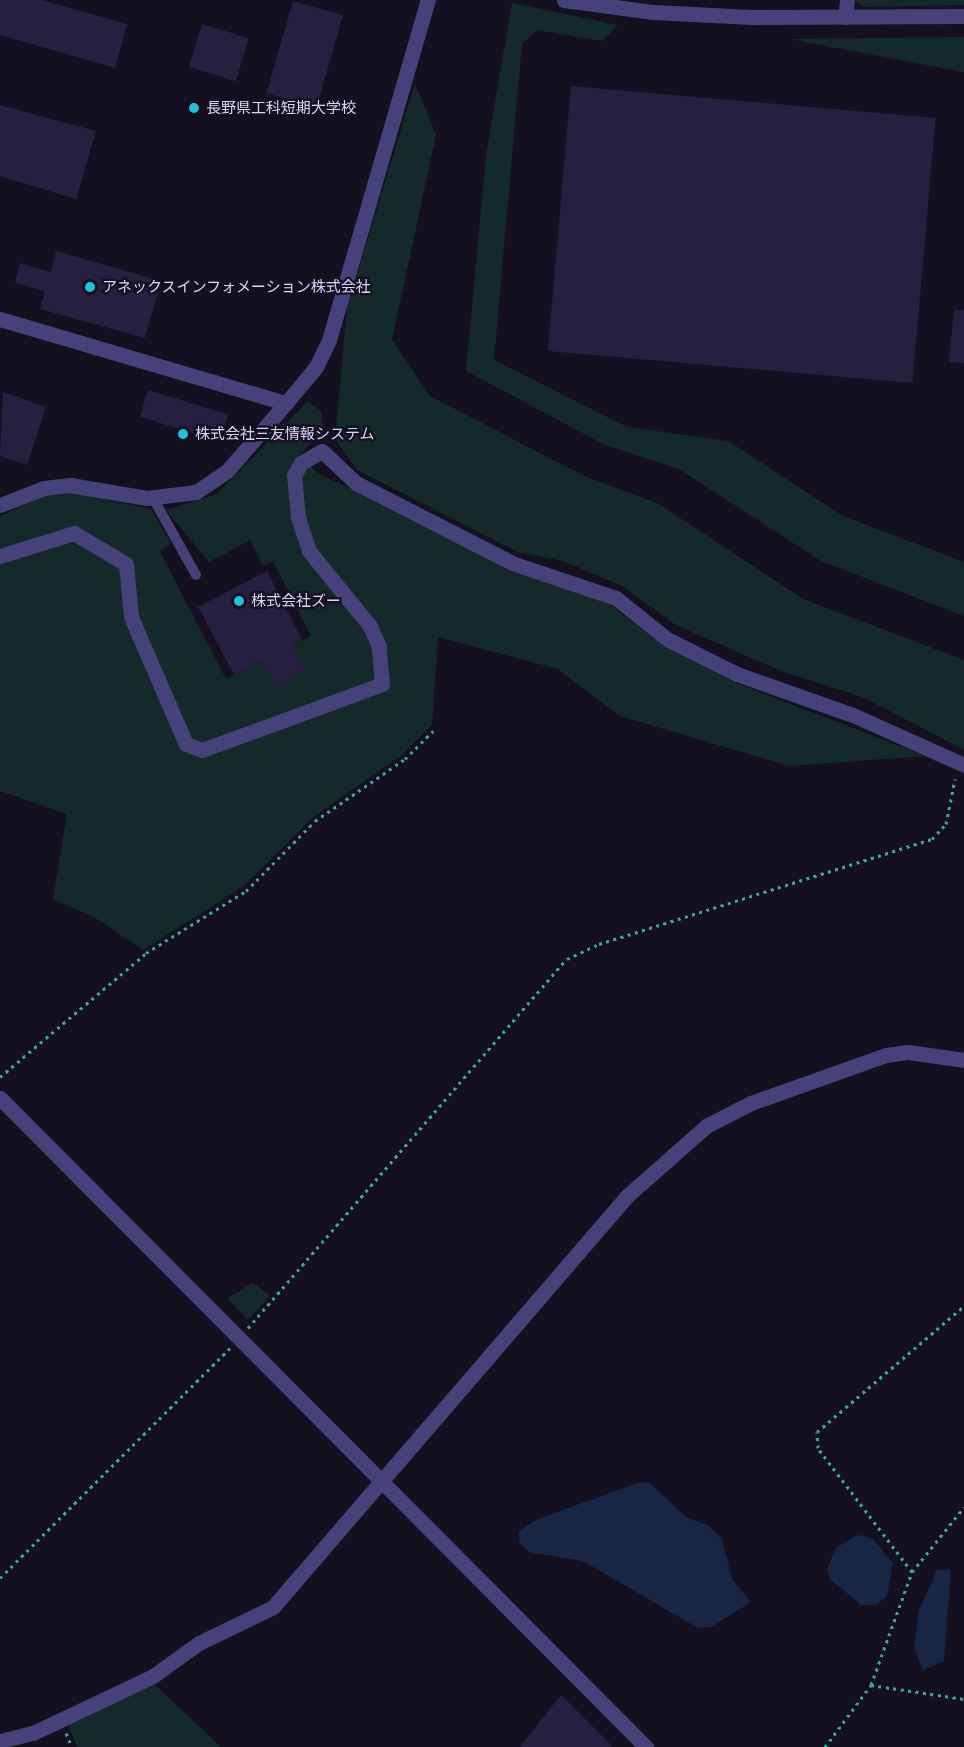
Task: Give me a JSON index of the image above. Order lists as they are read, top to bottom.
{
  "places": [
    "長野県工科短期大学校",
    "アネックスインフォメーション株式会社",
    "株式会社三友情報システム",
    "株式会社ズー"
  ]
}
